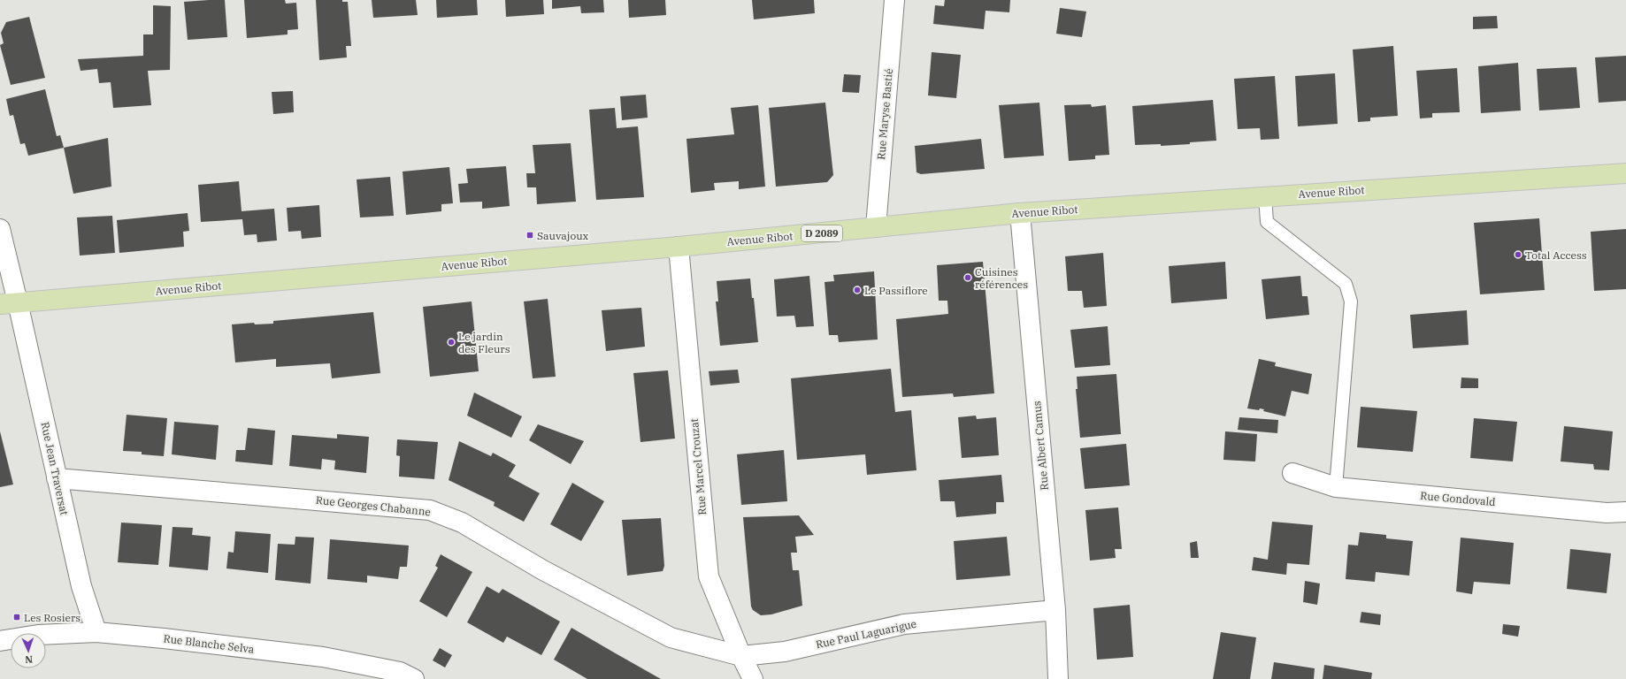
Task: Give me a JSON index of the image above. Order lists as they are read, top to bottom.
{
  "streets": {
    "main road": ["Avenue Ribot", "D 2089"],
    "street": [
      "Rue Maryse Bastié",
      "Rue Albert Camus",
      "Rue Marcel Crouzat",
      "Rue Jean Traversat",
      "Rue Gondovald",
      "Rue Georges Chabanne",
      "Rue Paul Laguarigue",
      "Rue Blanche Selva"
    ]
  },
  "crossings": [
    ["Rue Maryse Bastié", "Avenue Ribot"],
    ["Avenue Ribot", "Rue Albert Camus"],
    ["Avenue Ribot", "Rue Marcel Crouzat"],
    ["Avenue Ribot", "Rue Jean Traversat"],
    ["Rue Albert Camus", "Rue Paul Laguarigue"],
    ["Rue Marcel Crouzat", "Rue Georges Chabanne"],
    ["Rue Marcel Crouzat", "Rue Paul Laguarigue"],
    ["Rue Jean Traversat", "Rue Georges Chabanne"],
    ["Rue Jean Traversat", "Rue Blanche Selva"],
    ["Rue Georges Chabanne", "Rue Paul Laguarigue"]
  ],
  "places": {
    "transit": ["Sauvajoux", "Les Rosiers"],
    "other": [
      "Total Access",
      "Cuisines références",
      "Le Passiflore",
      "Le jardin des Fleurs"
    ]
  },
  "north": "bottom"
}
